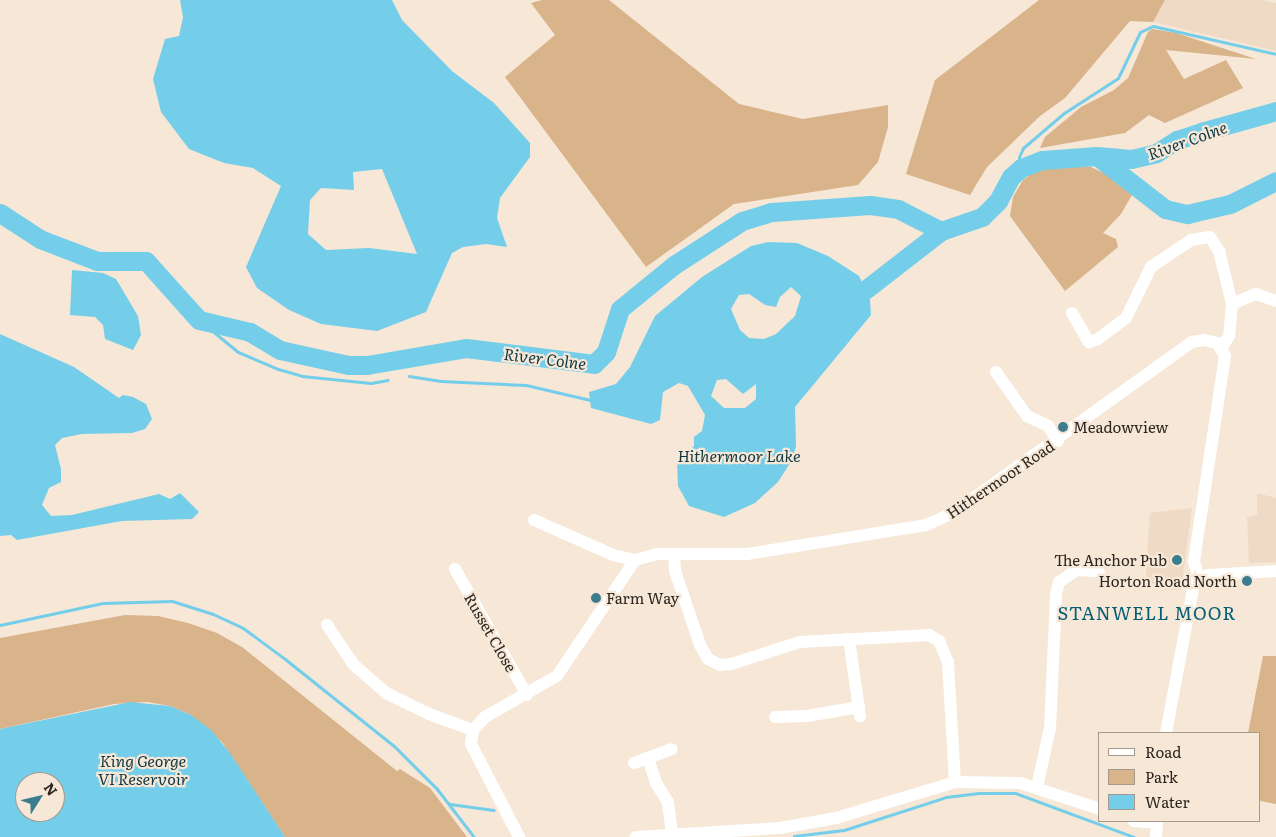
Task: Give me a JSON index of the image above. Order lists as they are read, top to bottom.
{
  "streets": {
    "street": ["Hithermoor Road", "Russet Close"]
  },
  "districts": ["STANWELL MOOR"],
  "water": ["River Colne", "Hithermoor Lake", "King George VI Reservoir"],
  "places": [
    "Meadowview",
    "The Anchor Pub",
    "Horton Road North",
    "Farm Way"
  ],
  "legend": ["Road", "Park", "Water"],
  "north": "top right"
}
